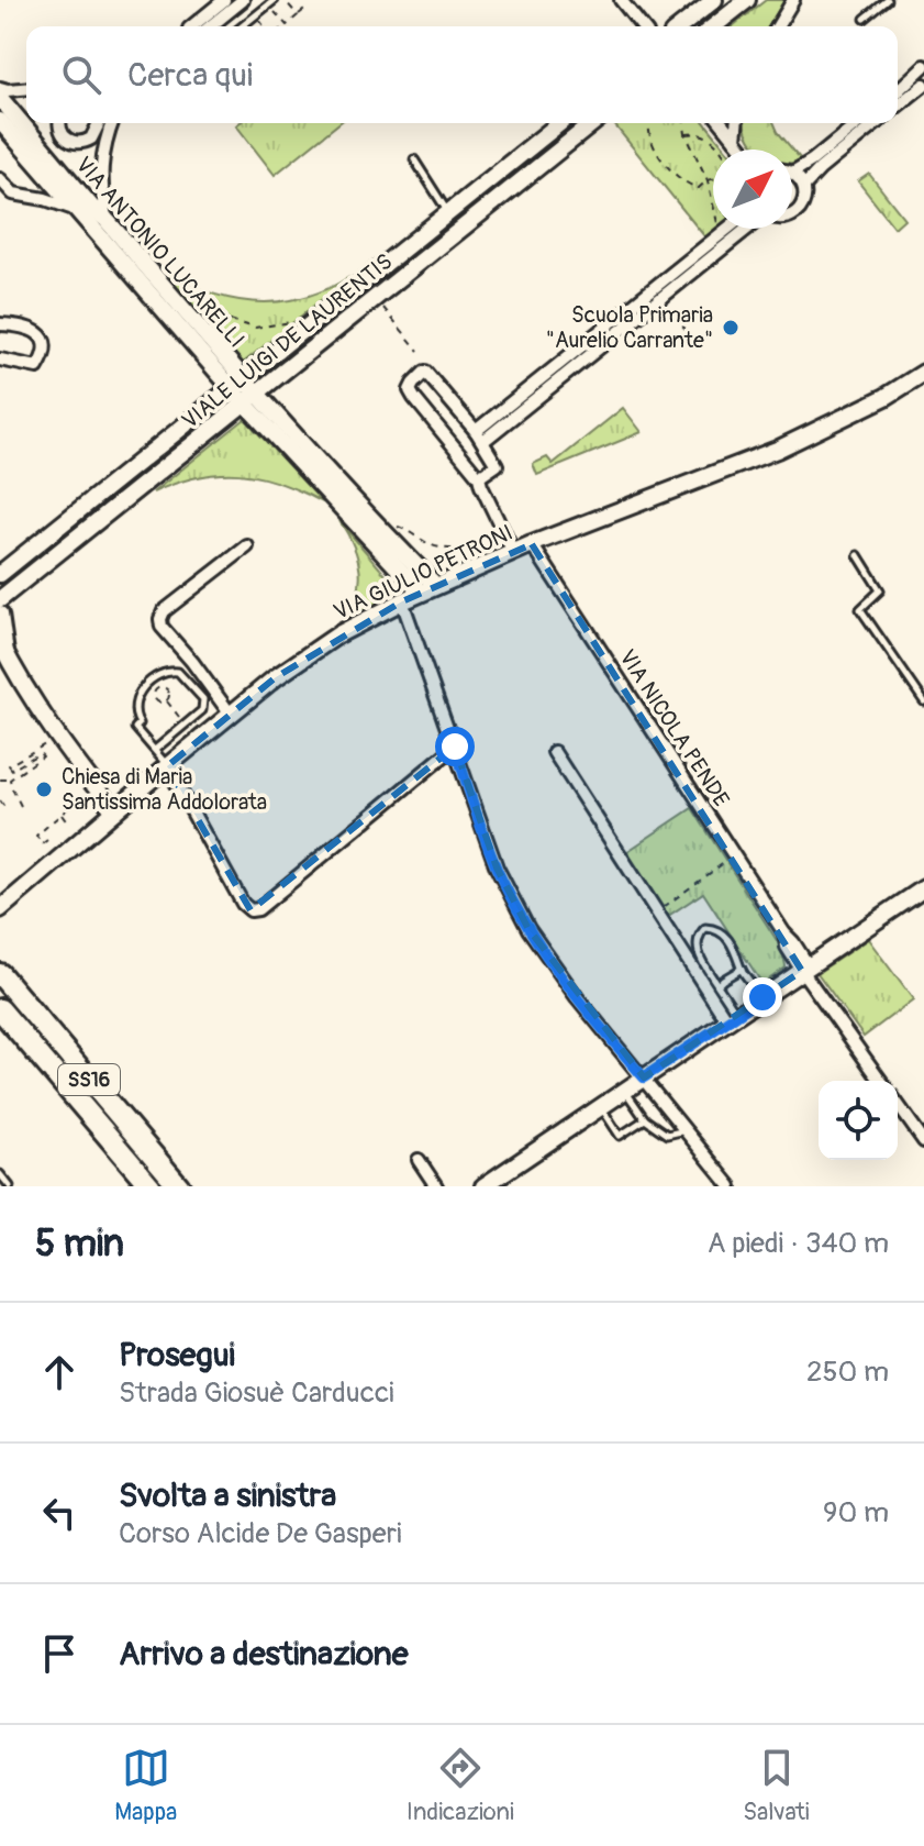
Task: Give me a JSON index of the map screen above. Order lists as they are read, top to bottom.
{
  "streets": {
    "highway": ["SS16"],
    "street": [
      "VIA ANTONIO LUCARELLI",
      "VIALE LUIGI DE LAURENTIS",
      "VIA GIULIO PETRONI",
      "VIA NICOLA PENDE"
    ]
  },
  "crossings": [
    ["VIA ANTONIO LUCARELLI", "VIALE LUIGI DE LAURENTIS"],
    ["VIA ANTONIO LUCARELLI", "VIA GIULIO PETRONI"],
    ["VIA GIULIO PETRONI", "VIA NICOLA PENDE"]
  ],
  "places": ["Scuola Primaria \"Aurelio Carrante\"", "Chiesa di Maria Santissima Addolorata"],
  "north": "top right",
  "page": {
    "search": "Cerca qui",
    "heading": ["5 min", "A piedi · 340 m"],
    "list": [
      ["Prosegui", "Strada Giosuè Carducci", "250 m"],
      ["Svolta a sinistra", "Corso Alcide De Gasperi", "90 m"],
      "Arrivo a destinazione"
    ],
    "nav": ["Mappa", "Indicazioni", "Salvati"]
  }
}
